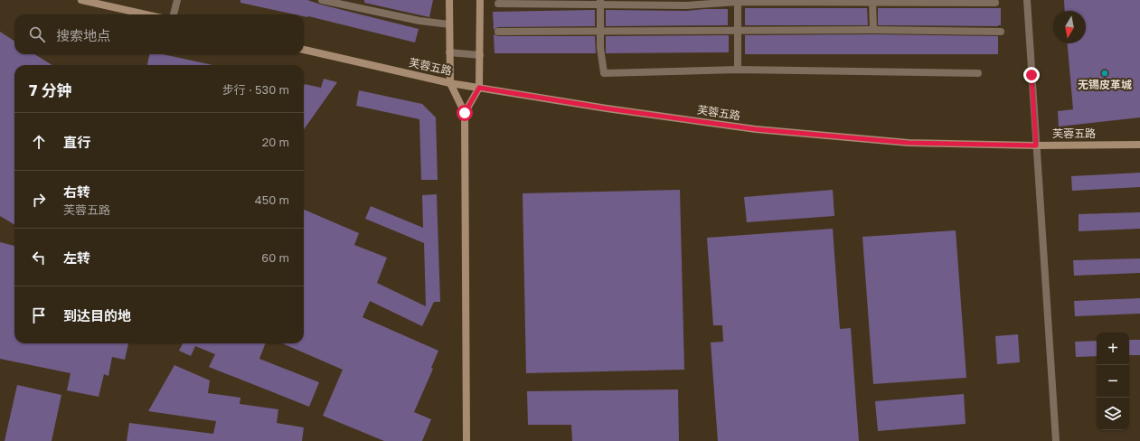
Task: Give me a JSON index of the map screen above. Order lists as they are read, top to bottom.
{
  "streets": {
    "street": ["芙蓉五路"]
  },
  "places": ["无锡皮革城"],
  "north": "bottom",
  "page": {
    "search": "搜索地点",
    "heading": ["7 分钟", "步行 · 530 m"],
    "list": [
      ["直行", "20 m"],
      ["右转", "芙蓉五路", "450 m"],
      ["左转", "60 m"],
      "到达目的地"
    ],
    "map_buttons": ["+", "−"]
  }
}
